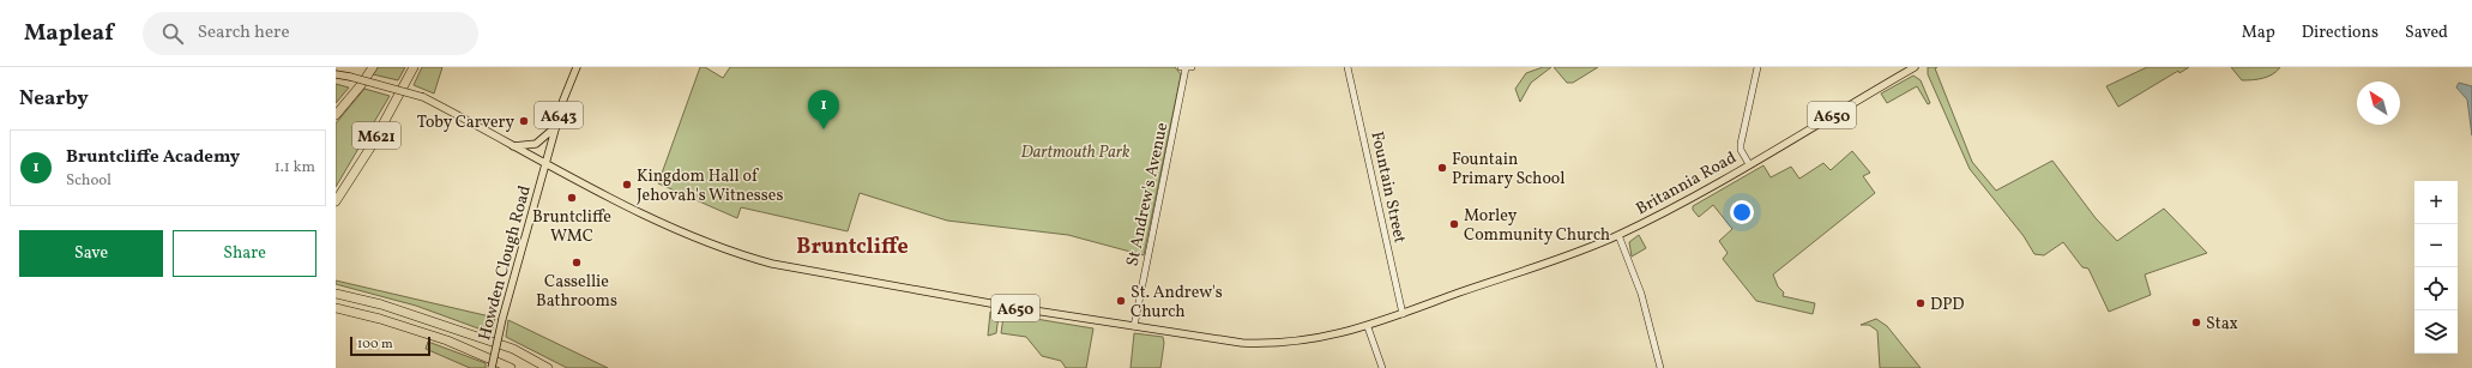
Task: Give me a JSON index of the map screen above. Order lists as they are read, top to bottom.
{
  "streets": {
    "highway": ["M621"],
    "main road": [
      "A643",
      "A650",
      "Britannia Road",
      "Howden Clough Road"
    ],
    "street": ["Fountain Street", "St Andrew's Avenue"]
  },
  "crossings": [
    ["A643", "A650"],
    ["A643", "Howden Clough Road"],
    ["A650", "Britannia Road"],
    ["A650", "Fountain Street"],
    ["A650", "St Andrew's Avenue"],
    ["A650", "Howden Clough Road"],
    ["Britannia Road", "Fountain Street"]
  ],
  "districts": ["Bruntcliffe"],
  "parks": ["Dartmouth Park"],
  "places": [
    "Toby Carvery",
    "Fountain Primary School",
    "Kingdom Hall of Jehovah's Witnesses",
    "Bruntcliffe WMC",
    "Morley Community Church",
    "Cassellie Bathrooms",
    "St. Andrew's Church",
    "DPD",
    "Stax"
  ],
  "scale_bar": "100 m",
  "north": "top left",
  "page": {
    "header": "Mapleaf",
    "search": "Search here",
    "nav": ["Map", "Directions", "Saved"],
    "heading": "Nearby",
    "pins": "1",
    "list": [
      {
        "mark": "1",
        "name": "Bruntcliffe Academy",
        "note": "School",
        "value": "1.1 km"
      }
    ],
    "map_buttons": ["+", "−"],
    "buttons": ["Save", "Share"],
    "scale": "100 m"
  }
}
